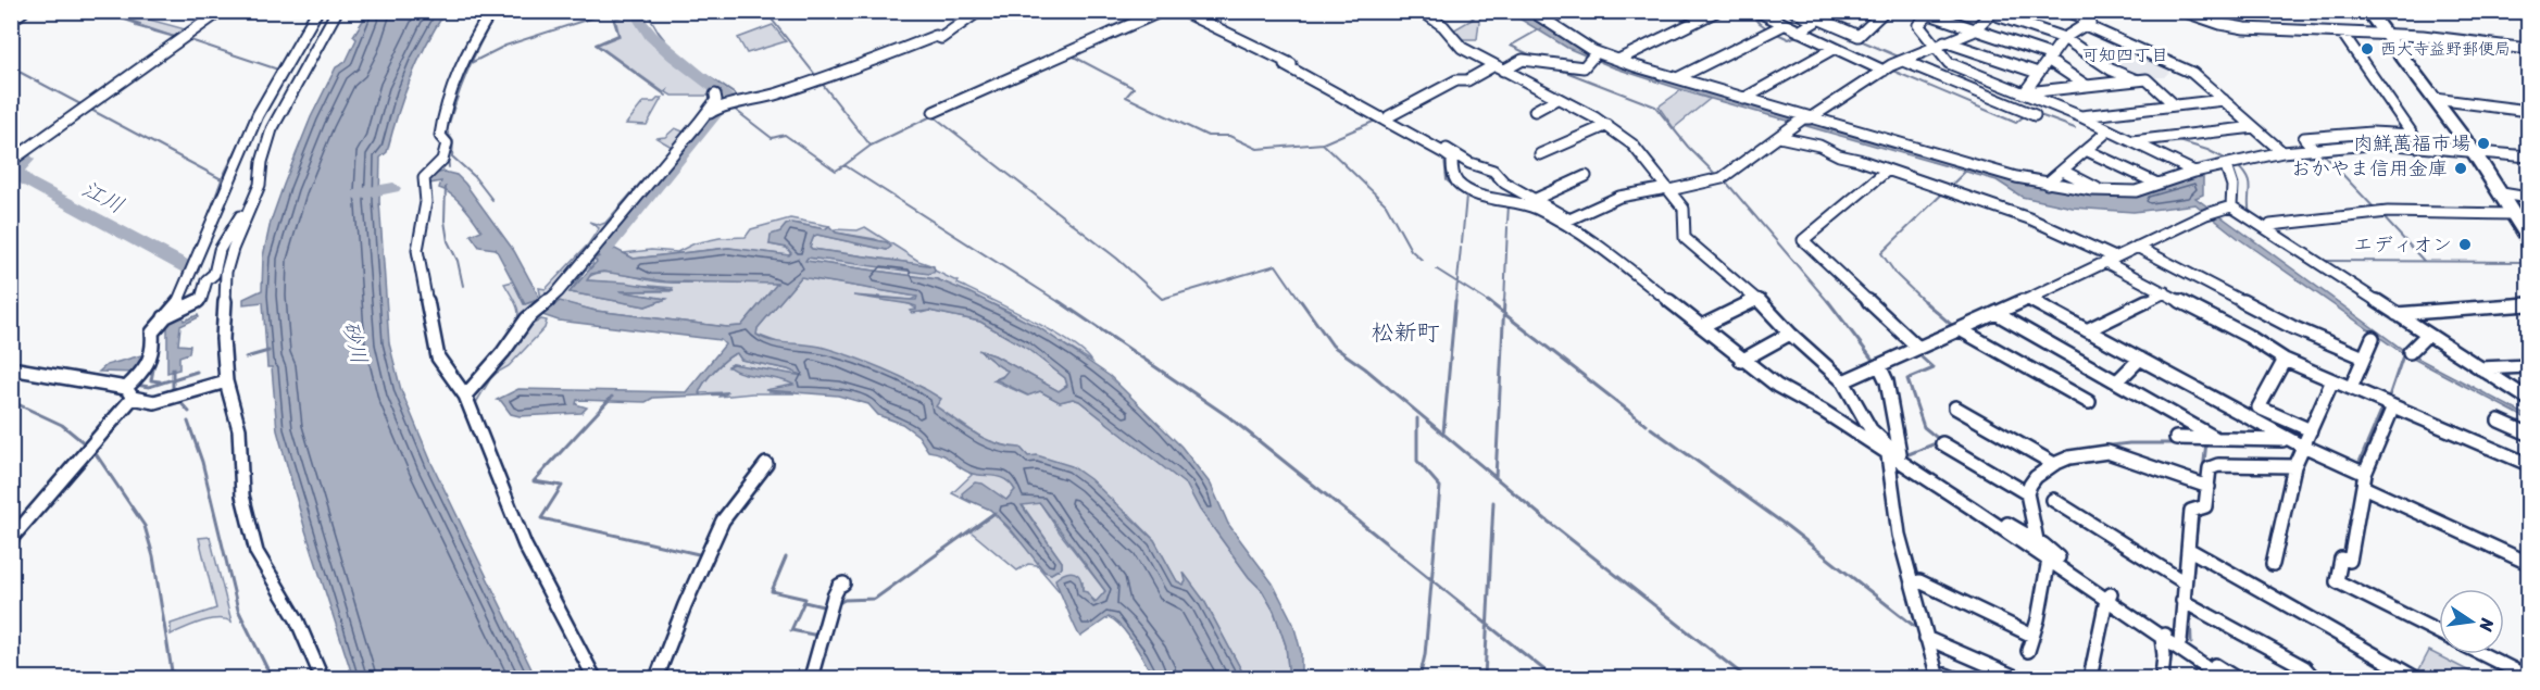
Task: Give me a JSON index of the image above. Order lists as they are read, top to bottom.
{
  "districts": ["可知四丁目", "松新町"],
  "water": ["江川", "砂川"],
  "places": [
    "西大寺益野郵便局",
    "肉鮮萬福市場",
    "おかやま信用金庫",
    "エディオン"
  ],
  "north": "right"
}
